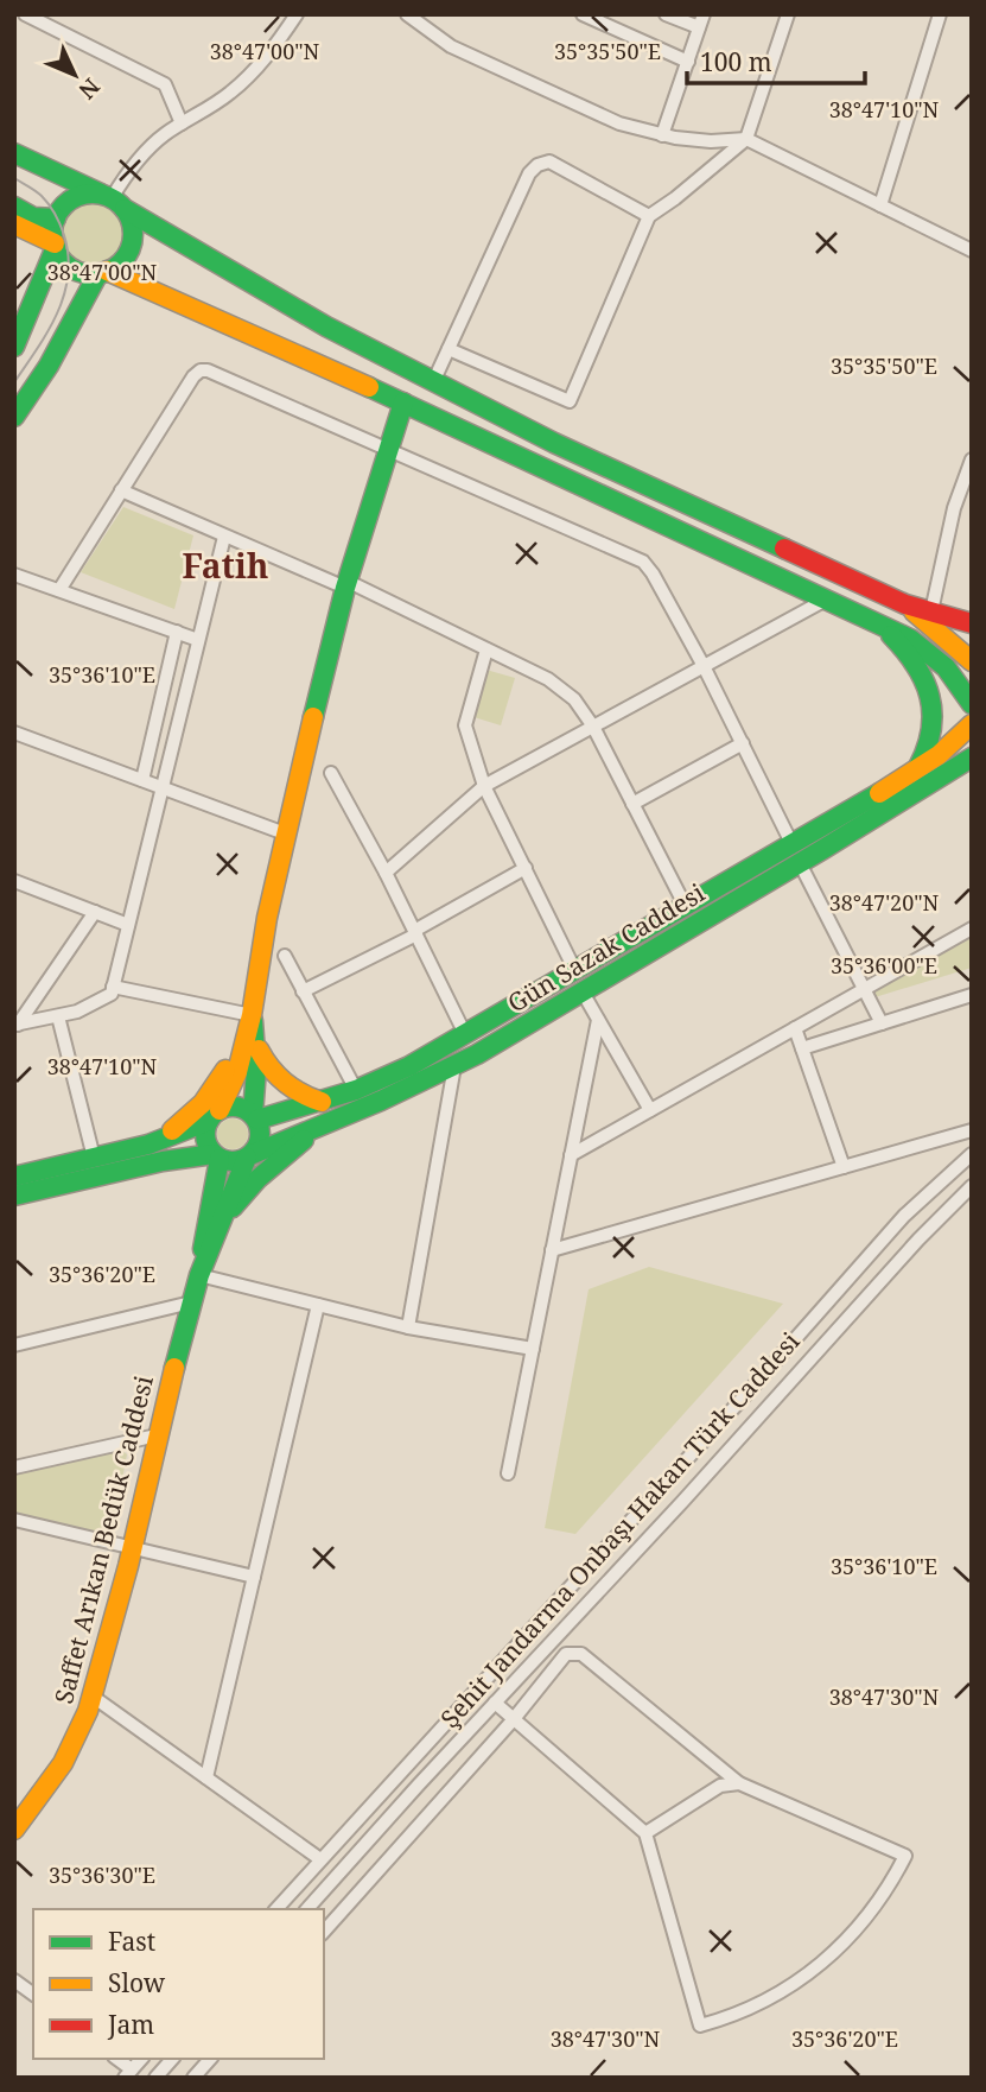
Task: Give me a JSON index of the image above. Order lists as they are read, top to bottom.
{
  "streets": {
    "street": ["Gün Sazak Caddesi", "Şehit Jandarma Onbaşı Hakan Türk Caddesi", "Saffet Arıkan Bedük Caddesi"]
  },
  "districts": ["Fatih"],
  "legend": ["Fast", "Slow", "Jam"],
  "scale_bar": "100 m",
  "north": "bottom right",
  "coordinates": [
    "35°35'50\"E",
    "38°47'00\"N",
    "38°47'10\"N",
    "35°36'10\"E",
    "38°47'20\"N",
    "35°36'00\"E",
    "35°36'20\"E",
    "38°47'30\"N",
    "35°36'30\"E"
  ]
}
